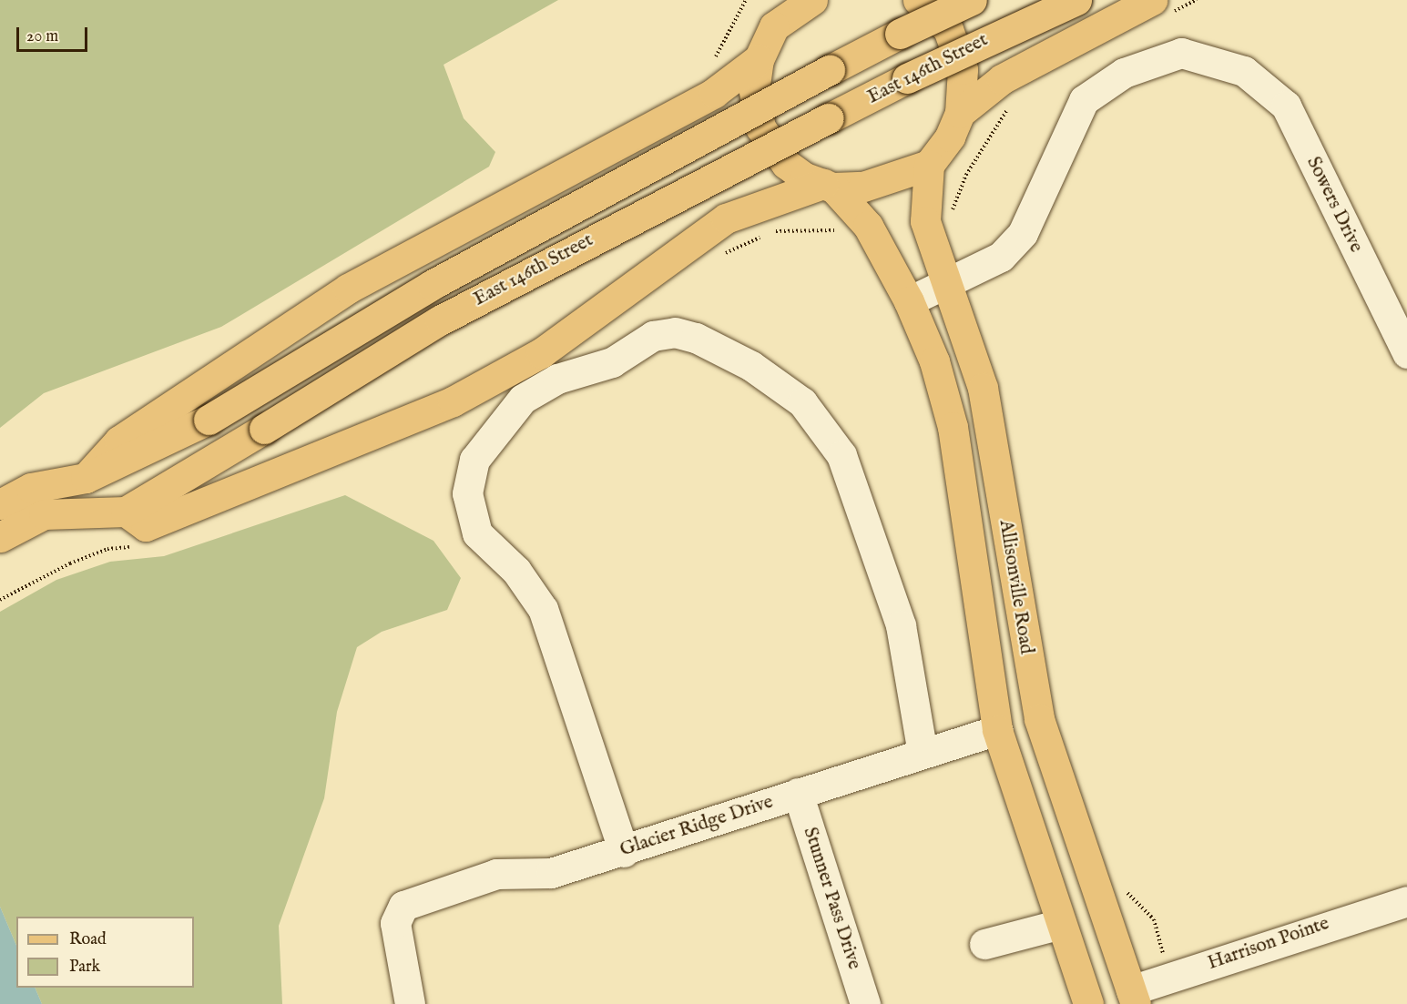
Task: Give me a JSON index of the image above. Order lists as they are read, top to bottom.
{
  "streets": {
    "main road": ["East 146th Street", "Allisonville Road"],
    "street": [
      "Sowers Drive",
      "Glacier Ridge Drive",
      "Stunner Pass Drive",
      "Harrison Pointe"
    ]
  },
  "crossings": [
    ["Sowers Drive", "Allisonville Road"],
    ["Allisonville Road", "Glacier Ridge Drive"],
    ["Allisonville Road", "Harrison Pointe"],
    ["Glacier Ridge Drive", "Stunner Pass Drive"]
  ],
  "legend": ["Road", "Park"],
  "scale_bar": "20 m"
}
